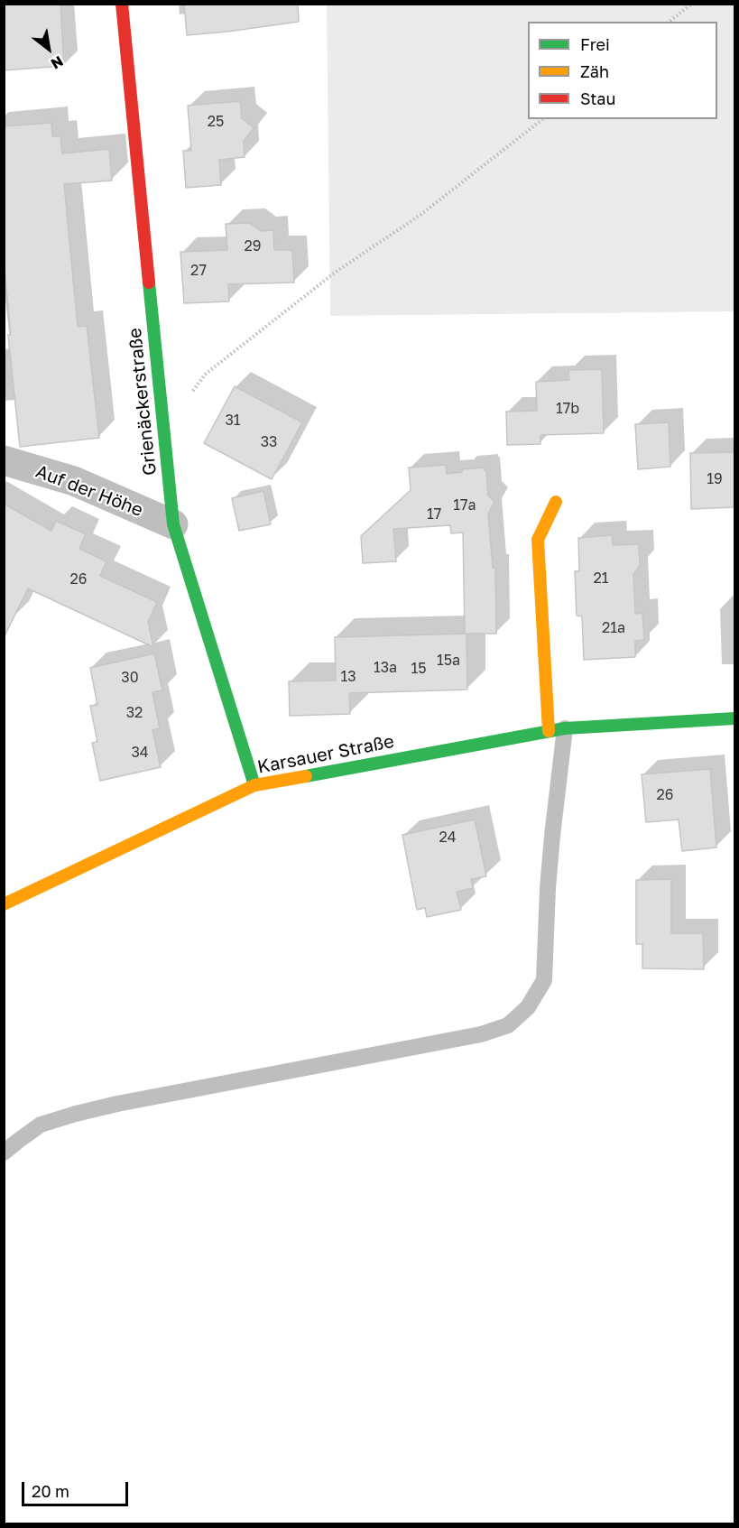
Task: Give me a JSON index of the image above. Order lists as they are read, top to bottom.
{
  "streets": {
    "street": ["Grienäckerstraße", "Auf der Höhe", "Karsauer Straße"]
  },
  "crossings": [
    ["Grienäckerstraße", "Auf der Höhe"],
    ["Grienäckerstraße", "Karsauer Straße"]
  ],
  "house_numbers": [
    "25",
    "29",
    "27",
    "17b",
    "31",
    "33",
    "19",
    "17a",
    "17",
    "21",
    "26",
    "21a",
    "15a",
    "13a",
    "15",
    "13",
    "30",
    "32",
    "34",
    "26",
    "24"
  ],
  "legend": ["Frei", "Zäh", "Stau"],
  "scale_bar": "20 m",
  "north": "bottom right"
}
